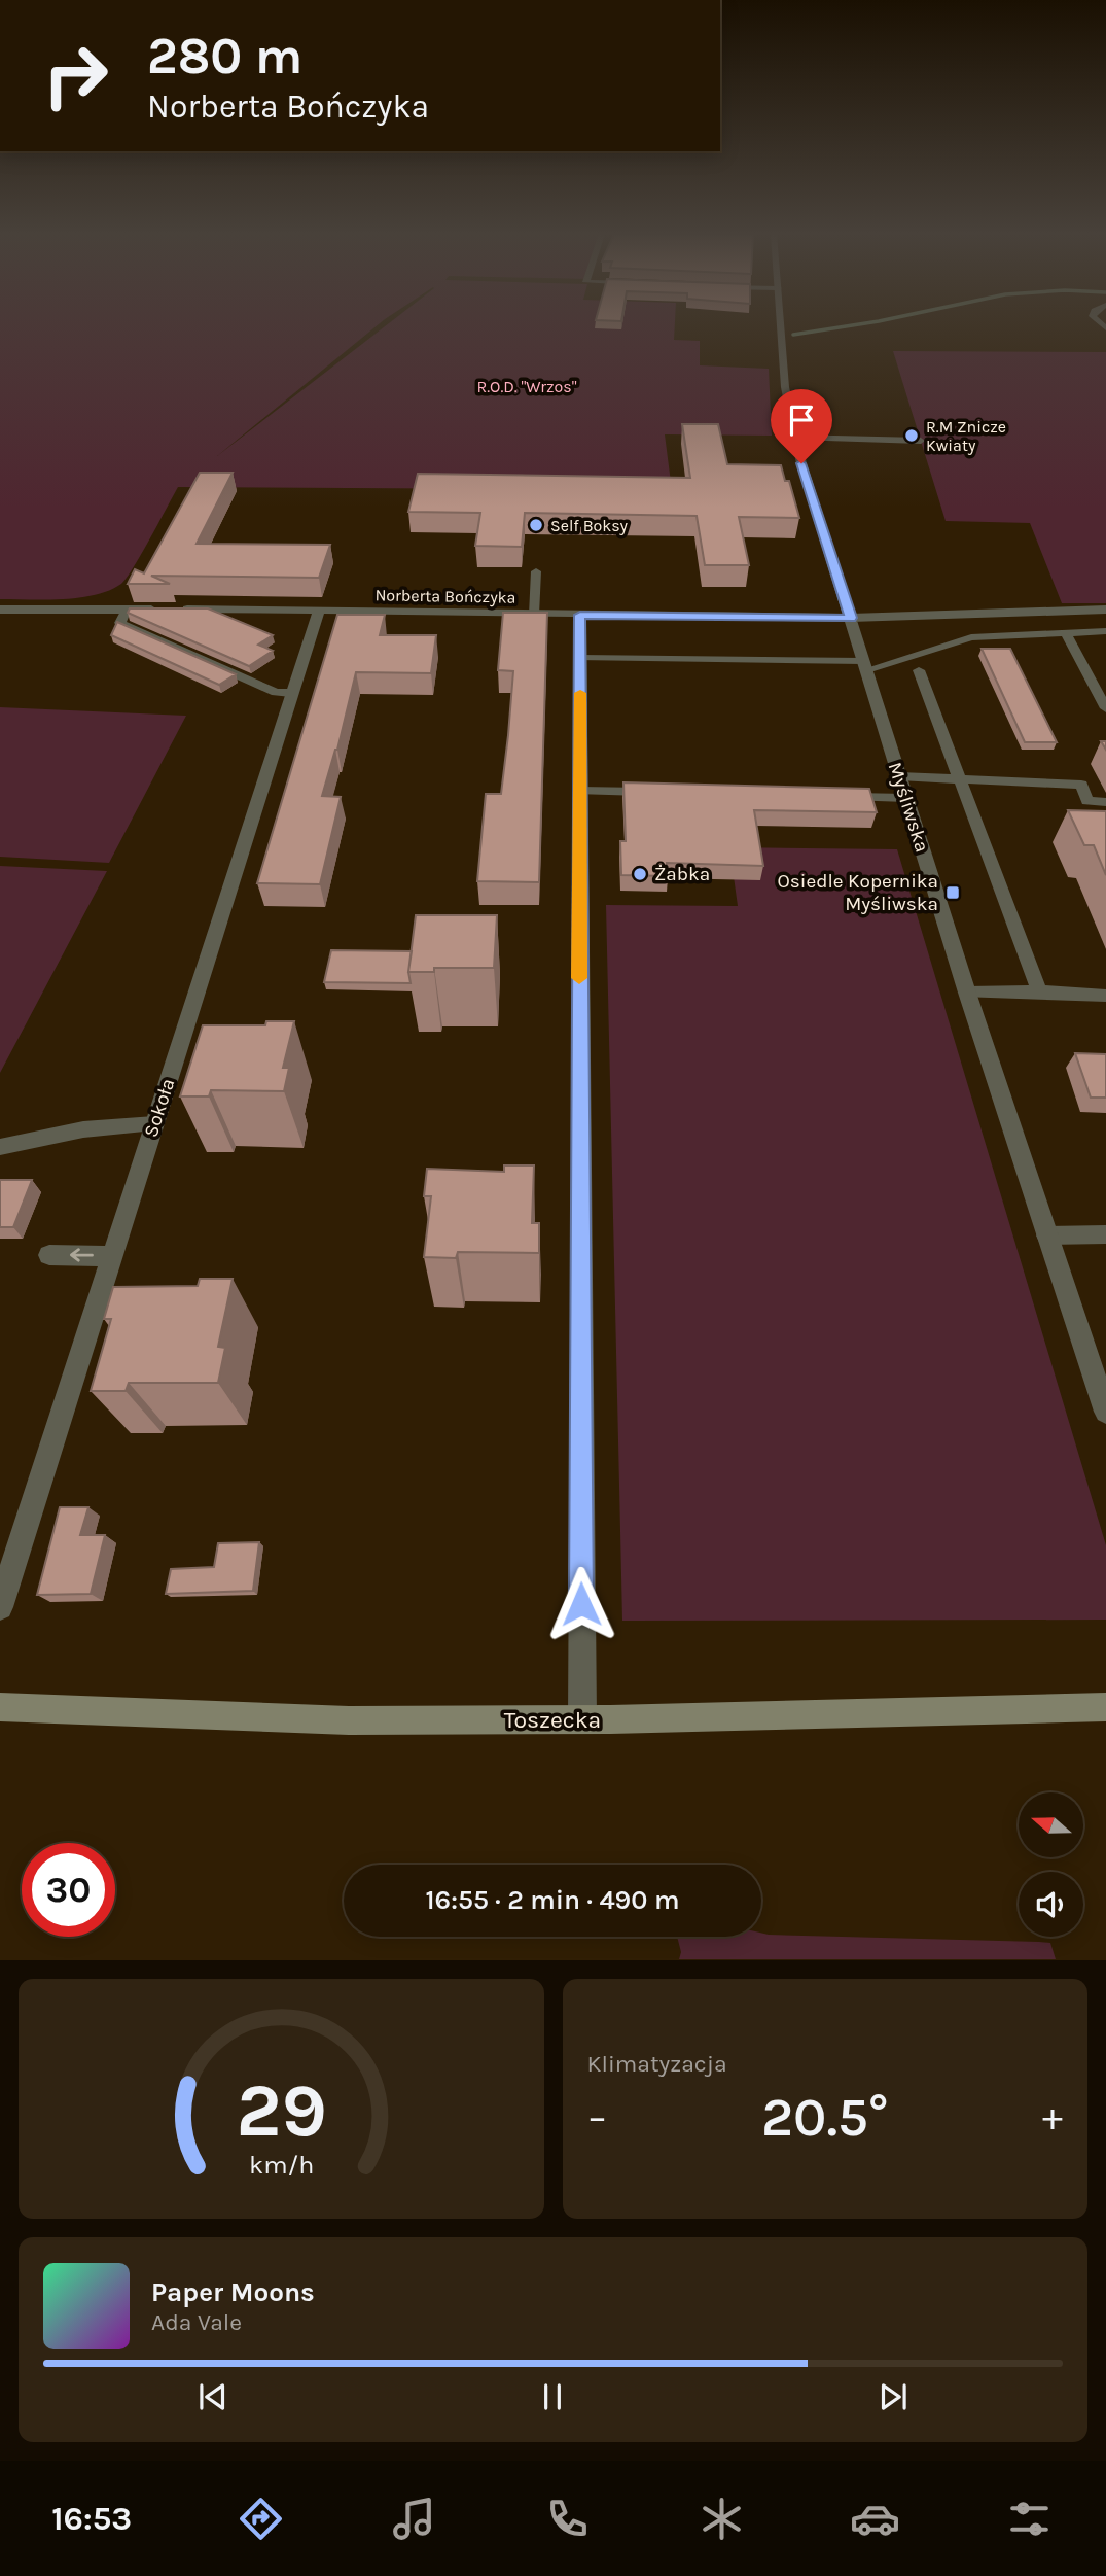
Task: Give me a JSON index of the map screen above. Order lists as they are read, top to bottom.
{
  "streets": {
    "main road": ["Toszecka"],
    "street": ["Norberta Bończyka", "Myśliwska", "Sokoła"]
  },
  "crossings": [
    ["Norberta Bończyka", "Myśliwska"],
    ["Norberta Bończyka", "Sokoła"]
  ],
  "parks": ["R.O.D. \"Wrzos\""],
  "places": {
    "other": ["R.M Znicze Kwiaty", "Self Boksy", "Żabka"],
    "transit": ["Osiedle Kopernika Myśliwska"]
  },
  "north": "left",
  "page": {
    "turn": ["280 m", "Norberta Bończyka"],
    "limit": "30",
    "trip": "16:55 · 2 min · 490 m",
    "tile": "Klimatyzacja",
    "heat": ["−", "20.5°", "+"],
    "song": ["Paper Moons", "Ada Vale"],
    "tabs": "16:53",
    "gauge": ["29", "km/h"]
  }
}
